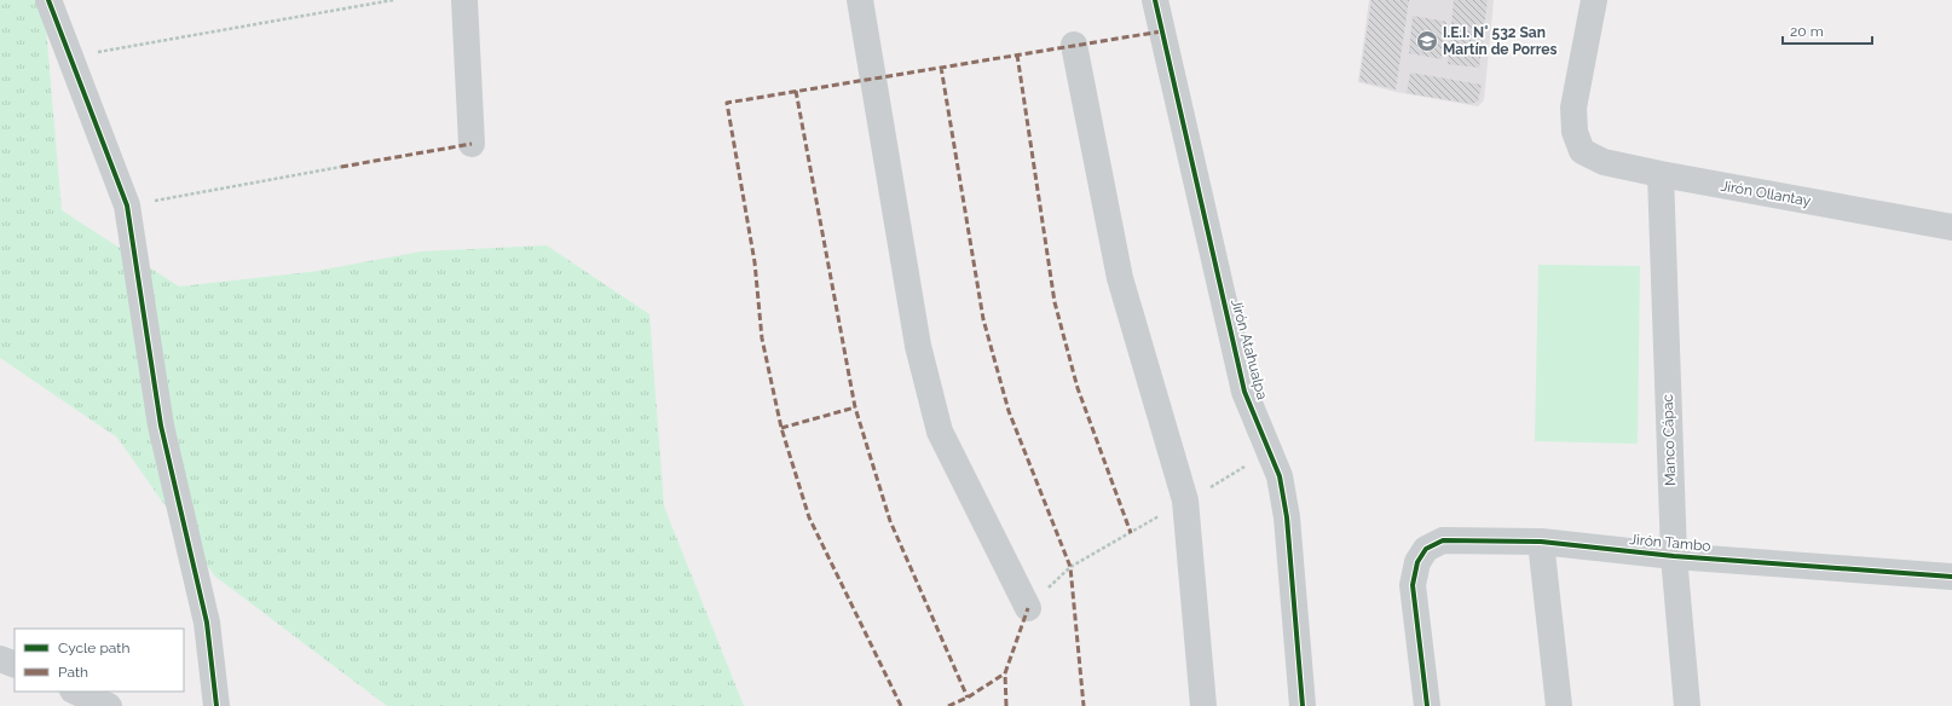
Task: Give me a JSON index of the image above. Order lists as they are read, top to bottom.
{
  "streets": {
    "street": [
      "Jirón Ollantay",
      "Jirón Atahualpa",
      "Manco Cápac",
      "Jirón Tambo"
    ]
  },
  "crossings": [
    ["Jirón Ollantay", "Manco Cápac"],
    ["Manco Cápac", "Jirón Tambo"]
  ],
  "places": {
    "school or university": ["I.E.I. N° 532 San Martín de Porres"]
  },
  "legend": ["Cycle path", "Path"],
  "scale_bar": "20 m"
}
